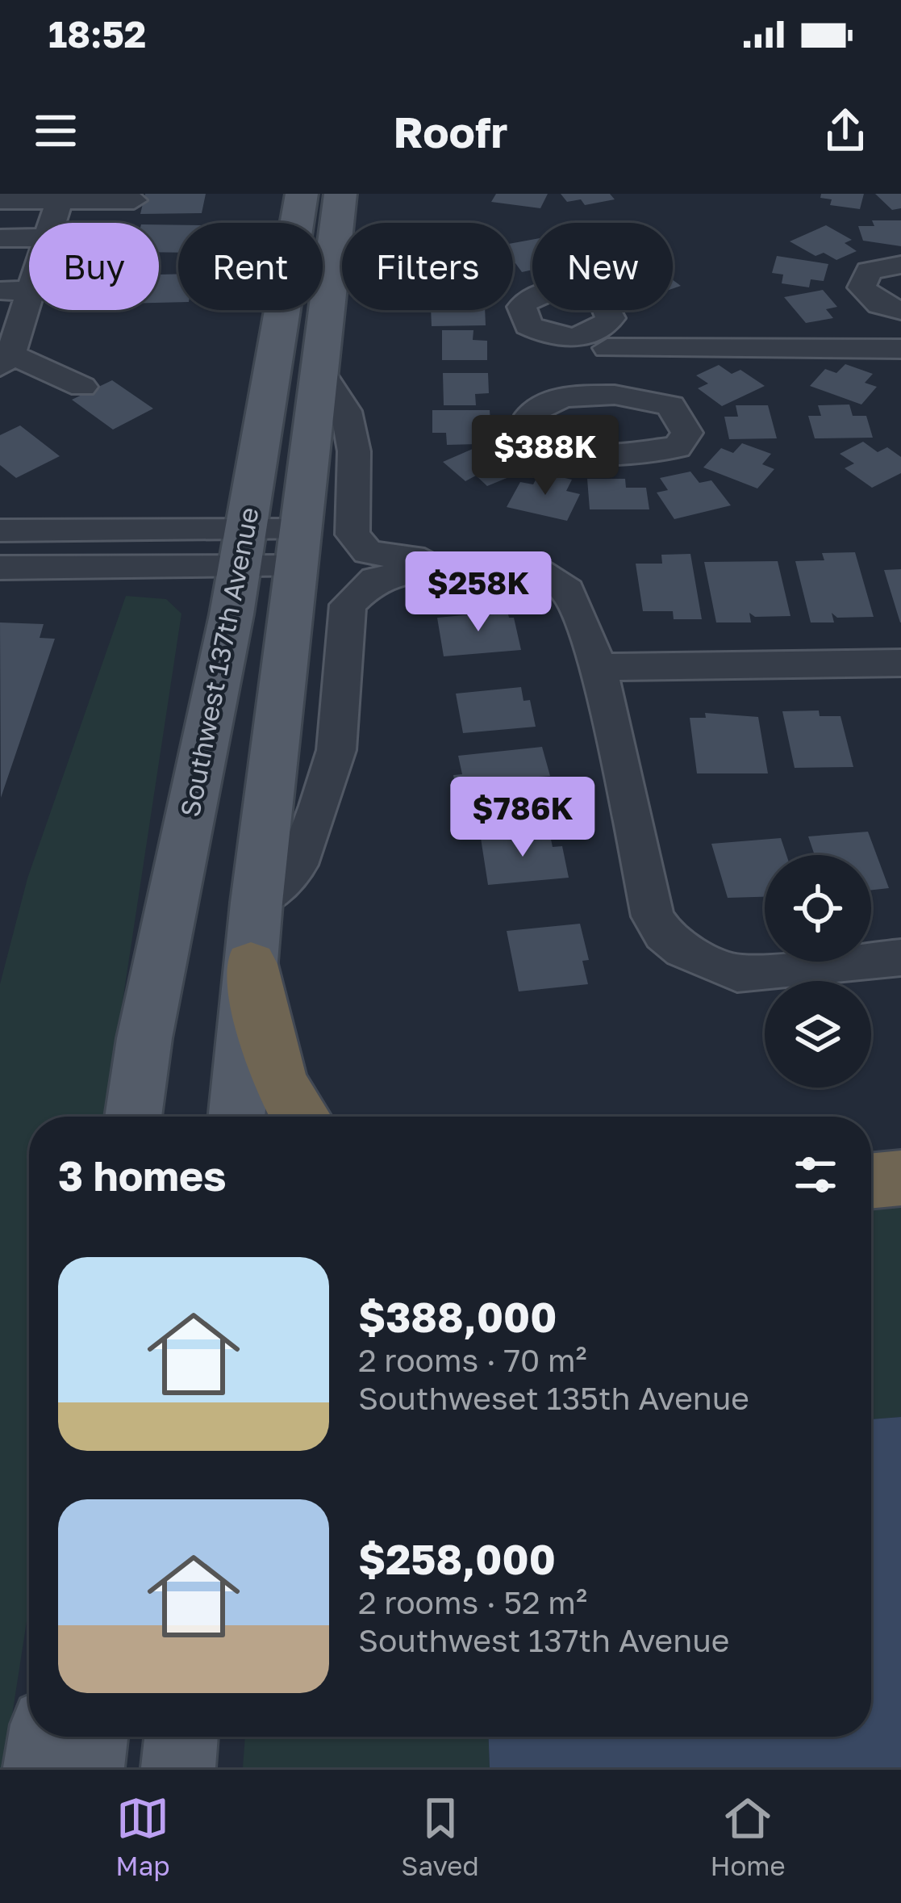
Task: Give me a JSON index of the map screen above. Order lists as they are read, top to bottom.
{
  "streets": {
    "main road": ["Southwest 137th Avenue"]
  },
  "page": {
    "status": "18:52",
    "header": "Roofr",
    "chip": [
      "Buy",
      "Rent",
      "Filters",
      "New"
    ],
    "price": ["$388K", "$258K", "$786K"],
    "heading": "3 homes",
    "list": [
      {
        "name": "$388,000",
        "note": "2 rooms · 70 m² · Southweset 135th Avenue"
      },
      {
        "name": "$258,000",
        "note": "2 rooms · 52 m² · Southwest 137th Avenue"
      }
    ],
    "tabs": ["Map", "Saved", "Home"]
  }
}
